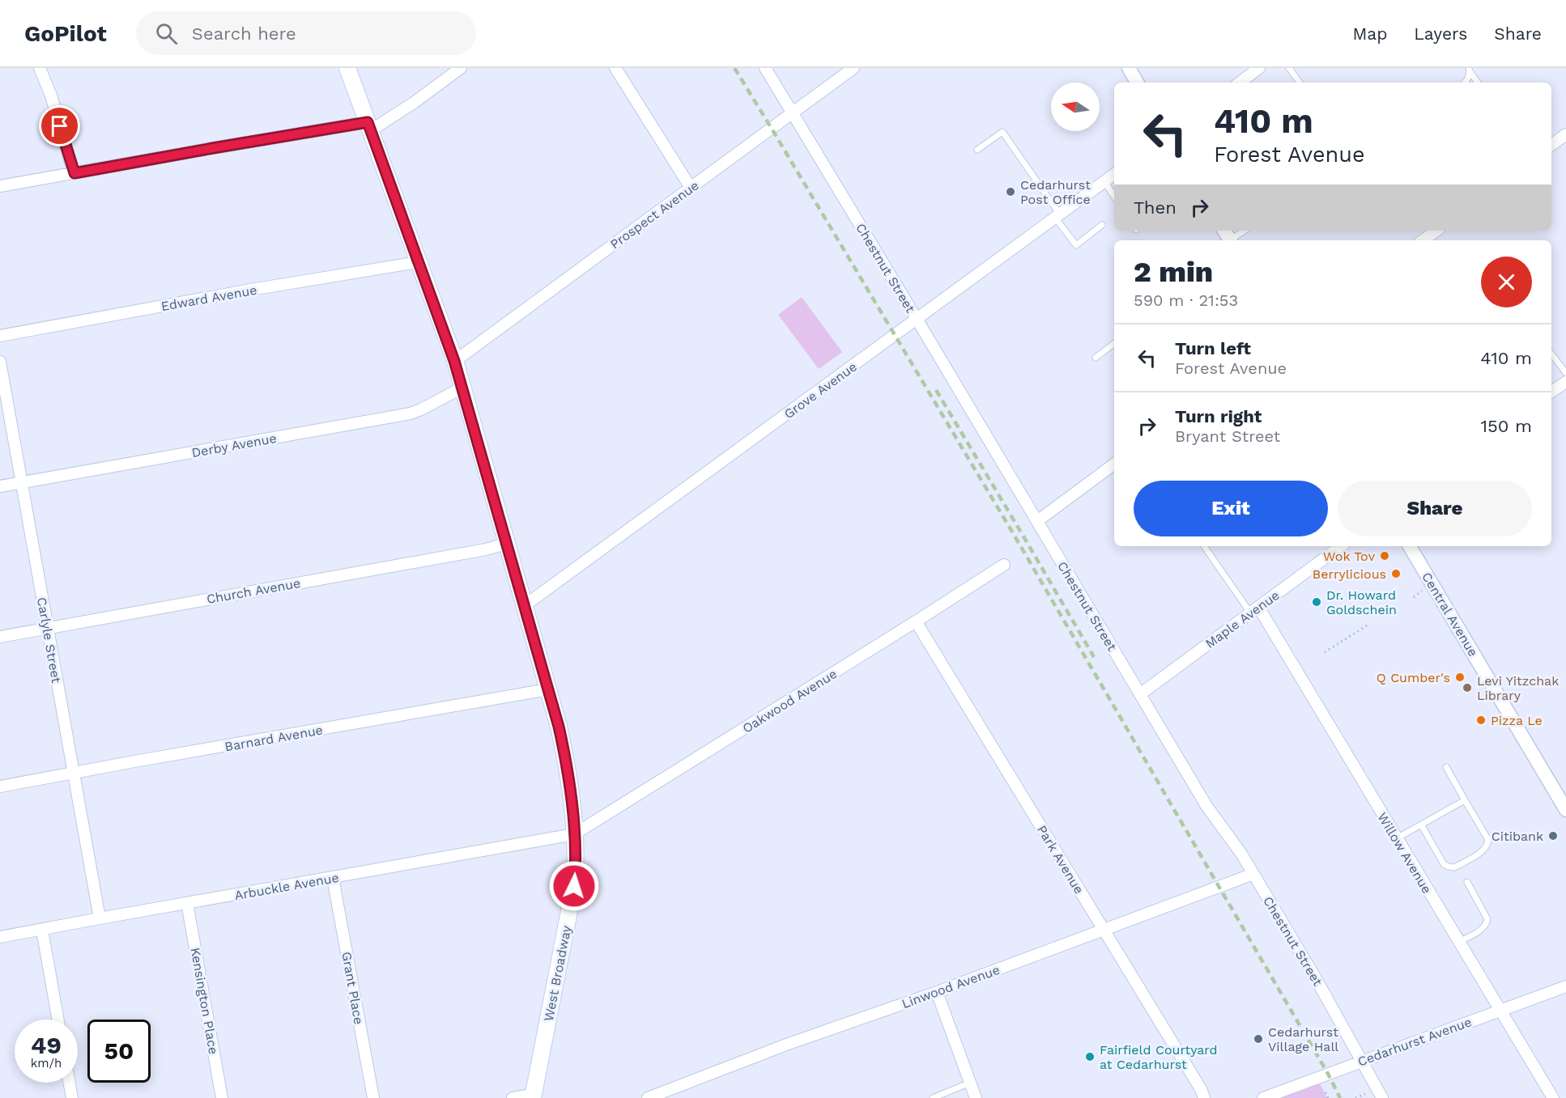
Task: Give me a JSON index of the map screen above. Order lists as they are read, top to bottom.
{
  "streets": {
    "main road": ["West Broadway"],
    "street": [
      "Prospect Avenue",
      "Chestnut Street",
      "Edward Avenue",
      "Grove Avenue",
      "Derby Avenue",
      "Church Avenue",
      "Central Avenue",
      "Maple Avenue",
      "Carlyle Street",
      "Oakwood Avenue",
      "Barnard Avenue",
      "Willow Avenue",
      "Park Avenue",
      "Arbuckle Avenue",
      "Linwood Avenue",
      "Grant Place",
      "Kensington Place",
      "Cedarhurst Avenue"
    ]
  },
  "crossings": [
    ["Prospect Avenue", "Chestnut Street"],
    ["Prospect Avenue", "West Broadway"],
    ["Chestnut Street", "Grove Avenue"],
    ["Chestnut Street", "Maple Avenue"],
    ["Chestnut Street", "Linwood Avenue"],
    ["Chestnut Street", "Cedarhurst Avenue"],
    ["Edward Avenue", "West Broadway"],
    ["Grove Avenue", "West Broadway"],
    ["Derby Avenue", "Carlyle Street"],
    ["Derby Avenue", "West Broadway"],
    ["Church Avenue", "Carlyle Street"],
    ["Church Avenue", "West Broadway"],
    ["Maple Avenue", "Willow Avenue"],
    ["Carlyle Street", "Barnard Avenue"],
    ["Carlyle Street", "Arbuckle Avenue"],
    ["Oakwood Avenue", "Park Avenue"],
    ["Oakwood Avenue", "Arbuckle Avenue"],
    ["Oakwood Avenue", "West Broadway"],
    ["Barnard Avenue", "West Broadway"],
    ["Willow Avenue", "Cedarhurst Avenue"],
    ["Park Avenue", "Linwood Avenue"],
    ["Arbuckle Avenue", "West Broadway"],
    ["Arbuckle Avenue", "Grant Place"],
    ["Arbuckle Avenue", "Kensington Place"]
  ],
  "places": [
    "Cedarhurst Post Office",
    "Wok Tov",
    "Berrylicious",
    "Dr. Howard Goldschein",
    "Q Cumber's",
    "Levi Yitzchak Library",
    "Pizza Le",
    "Citibank",
    "Cedarhurst Village Hall",
    "Fairfield Courtyard at Cedarhurst"
  ],
  "north": "left",
  "page": {
    "header": "GoPilot",
    "search": "Search here",
    "nav": ["Map", "Layers", "Share"],
    "turn": ["410 m", "Forest Avenue"],
    "then": "Then",
    "heading": ["2 min", "590 m · 21:53"],
    "list": [
      {
        "name": "Turn left",
        "note": "Forest Avenue",
        "value": "410 m"
      },
      {
        "name": "Turn right",
        "note": "Bryant Street",
        "value": "150 m"
      }
    ],
    "buttons": ["Exit", "Share"],
    "speed": "49 km/h",
    "limit": "50"
  }
}
